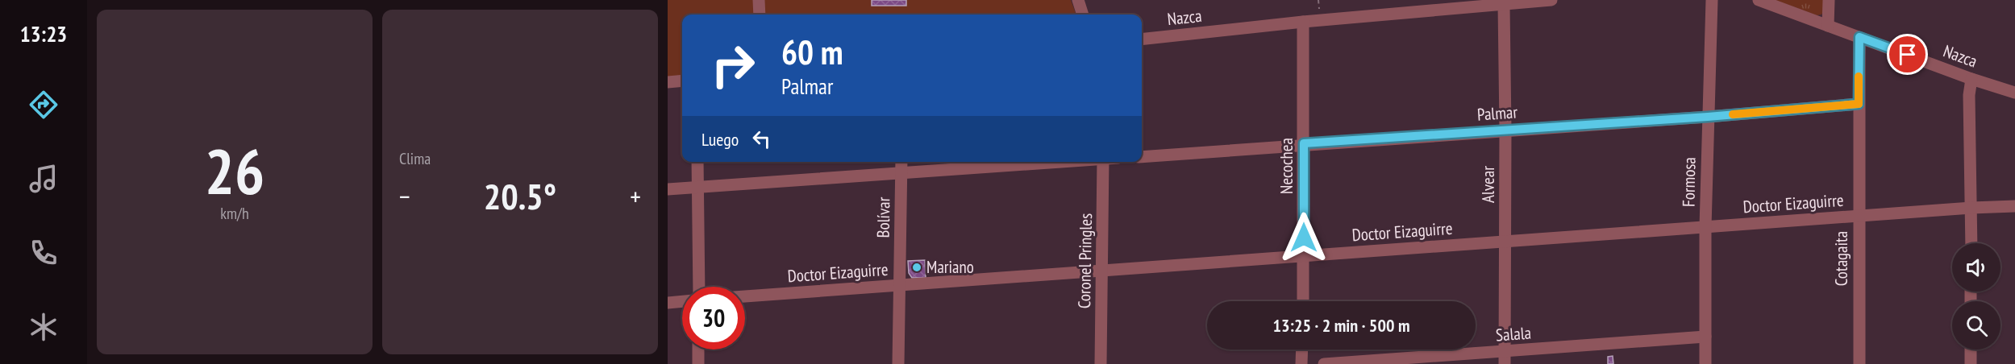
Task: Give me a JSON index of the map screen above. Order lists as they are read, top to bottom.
{
  "streets": {
    "street": [
      "Nazca",
      "Palmar",
      "Necochea",
      "Formosa",
      "Alvear",
      "Doctor Eizaguirre",
      "Bolívar",
      "Cotagaita",
      "Coronel Pringles",
      "Salala"
    ]
  },
  "crossings": [
    ["Nazca", "Necochea"],
    ["Nazca", "Alvear"],
    ["Nazca", "Cotagaita"],
    ["Palmar", "Necochea"],
    ["Palmar", "Formosa"],
    ["Palmar", "Alvear"],
    ["Palmar", "Cotagaita"],
    ["Necochea", "Doctor Eizaguirre"],
    ["Formosa", "Doctor Eizaguirre"],
    ["Formosa", "Salala"],
    ["Alvear", "Doctor Eizaguirre"],
    ["Alvear", "Salala"],
    ["Doctor Eizaguirre", "Bolívar"],
    ["Doctor Eizaguirre", "Cotagaita"],
    ["Doctor Eizaguirre", "Coronel Pringles"]
  ],
  "places": ["Mariano"],
  "page": {
    "tabs": "13:23",
    "tile": [
      ["26", "km/h"],
      "Clima"
    ],
    "turn": ["60 m", "Palmar"],
    "then": "Luego",
    "heat": ["−", "20.5°", "+"],
    "limit": "30",
    "trip": "13:25 · 2 min · 500 m"
  }
}
